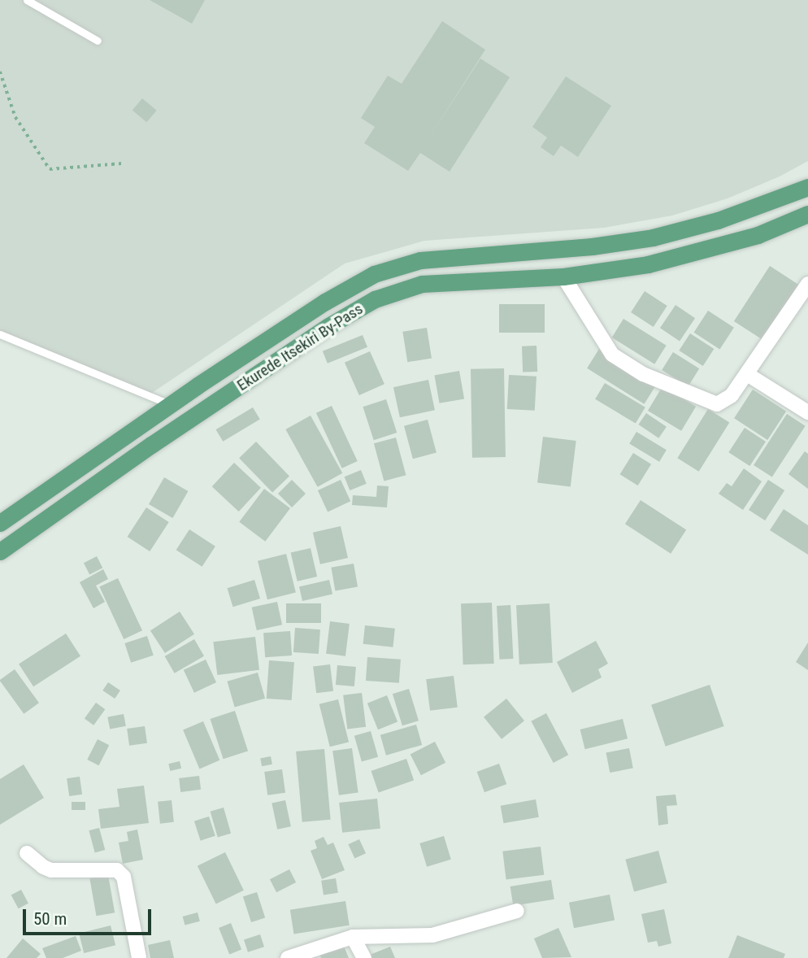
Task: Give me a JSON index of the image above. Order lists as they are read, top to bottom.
{
  "streets": {
    "main road": ["Ekurede Itsekiri By-Pass"]
  },
  "scale_bar": "50 m"
}
